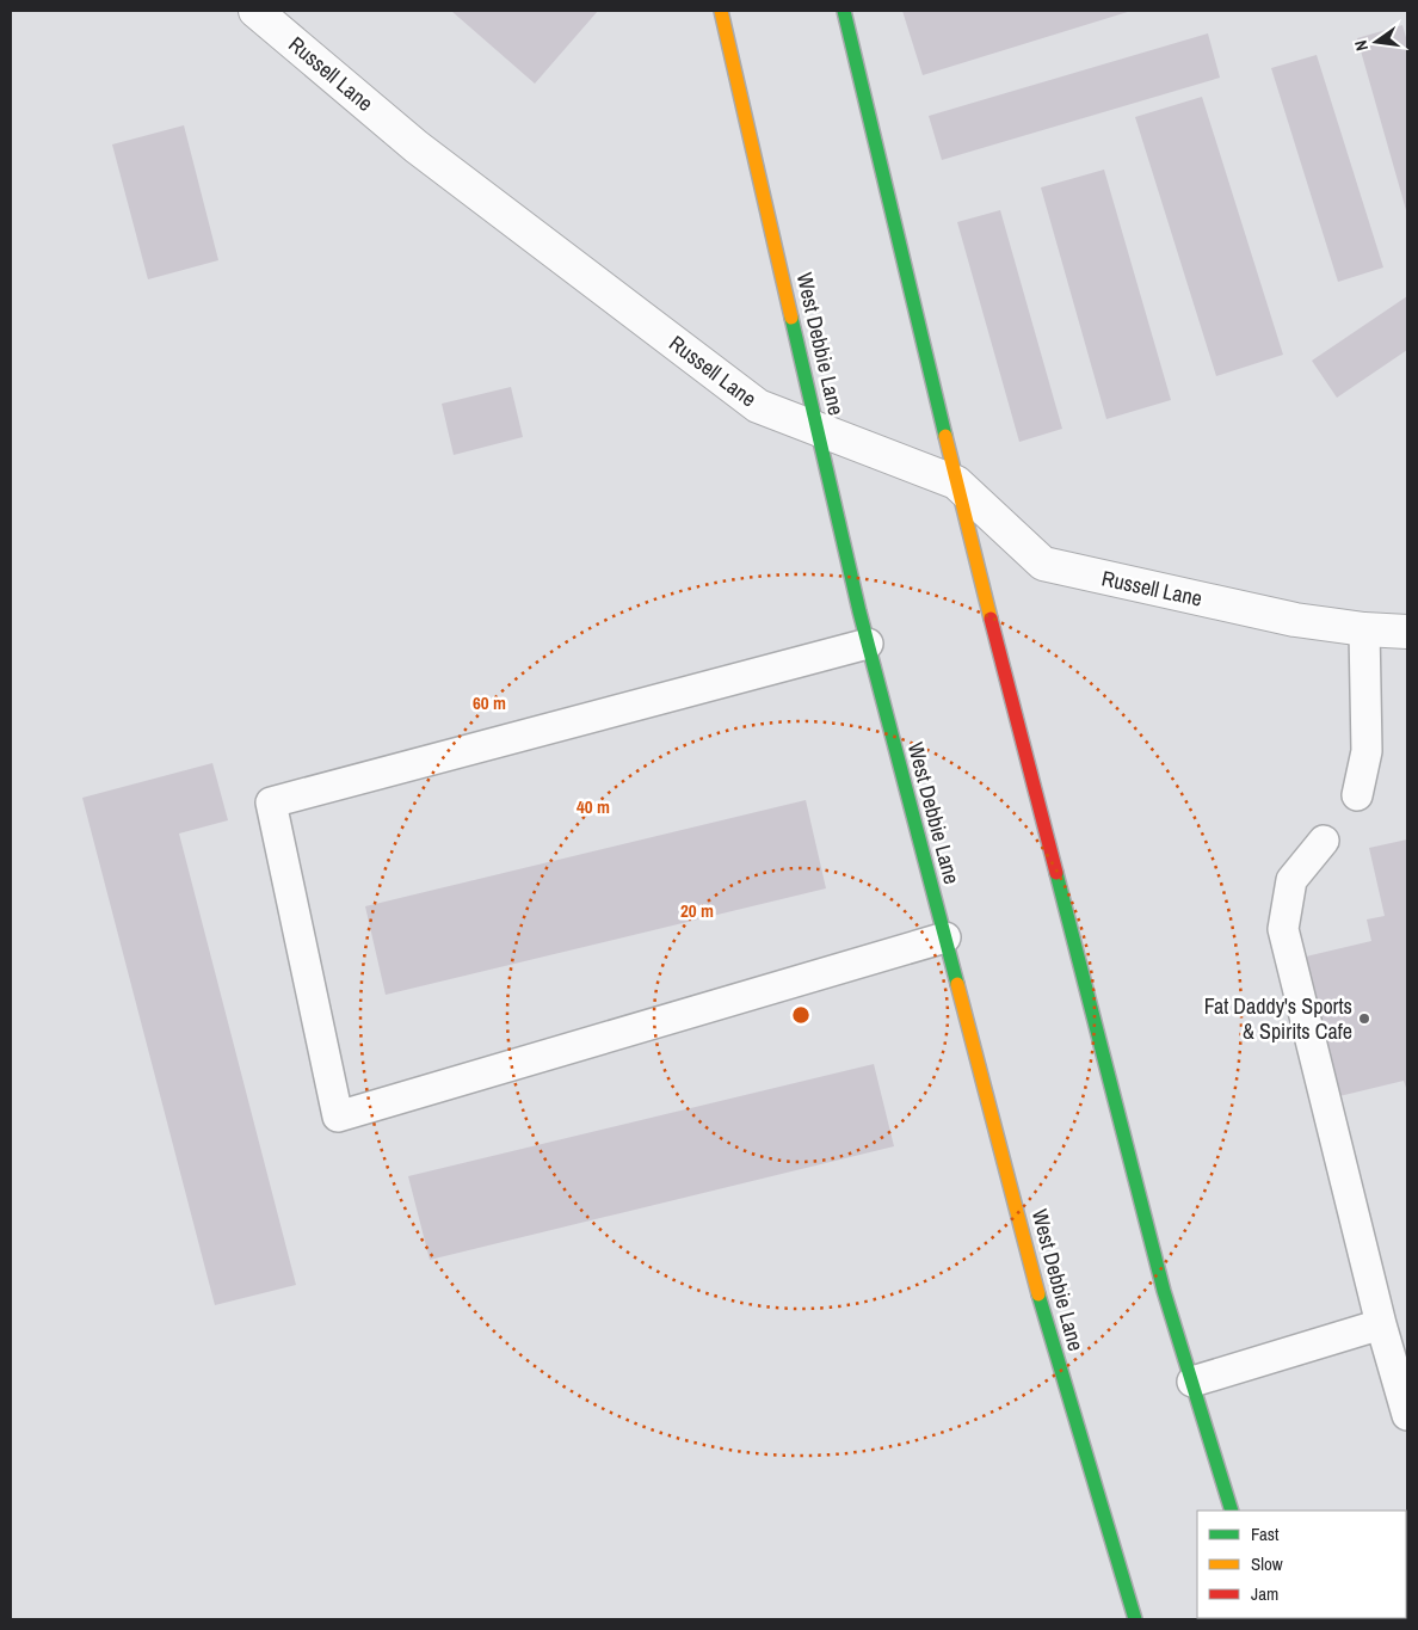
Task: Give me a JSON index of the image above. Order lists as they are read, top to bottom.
{
  "streets": {
    "main road": ["West Debbie Lane"],
    "street": ["Russell Lane"]
  },
  "crossings": [
    ["Russell Lane", "West Debbie Lane"]
  ],
  "places": ["Fat Daddy's Sports & Spirits Cafe"],
  "legend": ["Fast", "Slow", "Jam"],
  "north": "left",
  "rings": ["60 m", "40 m", "20 m"]
}
